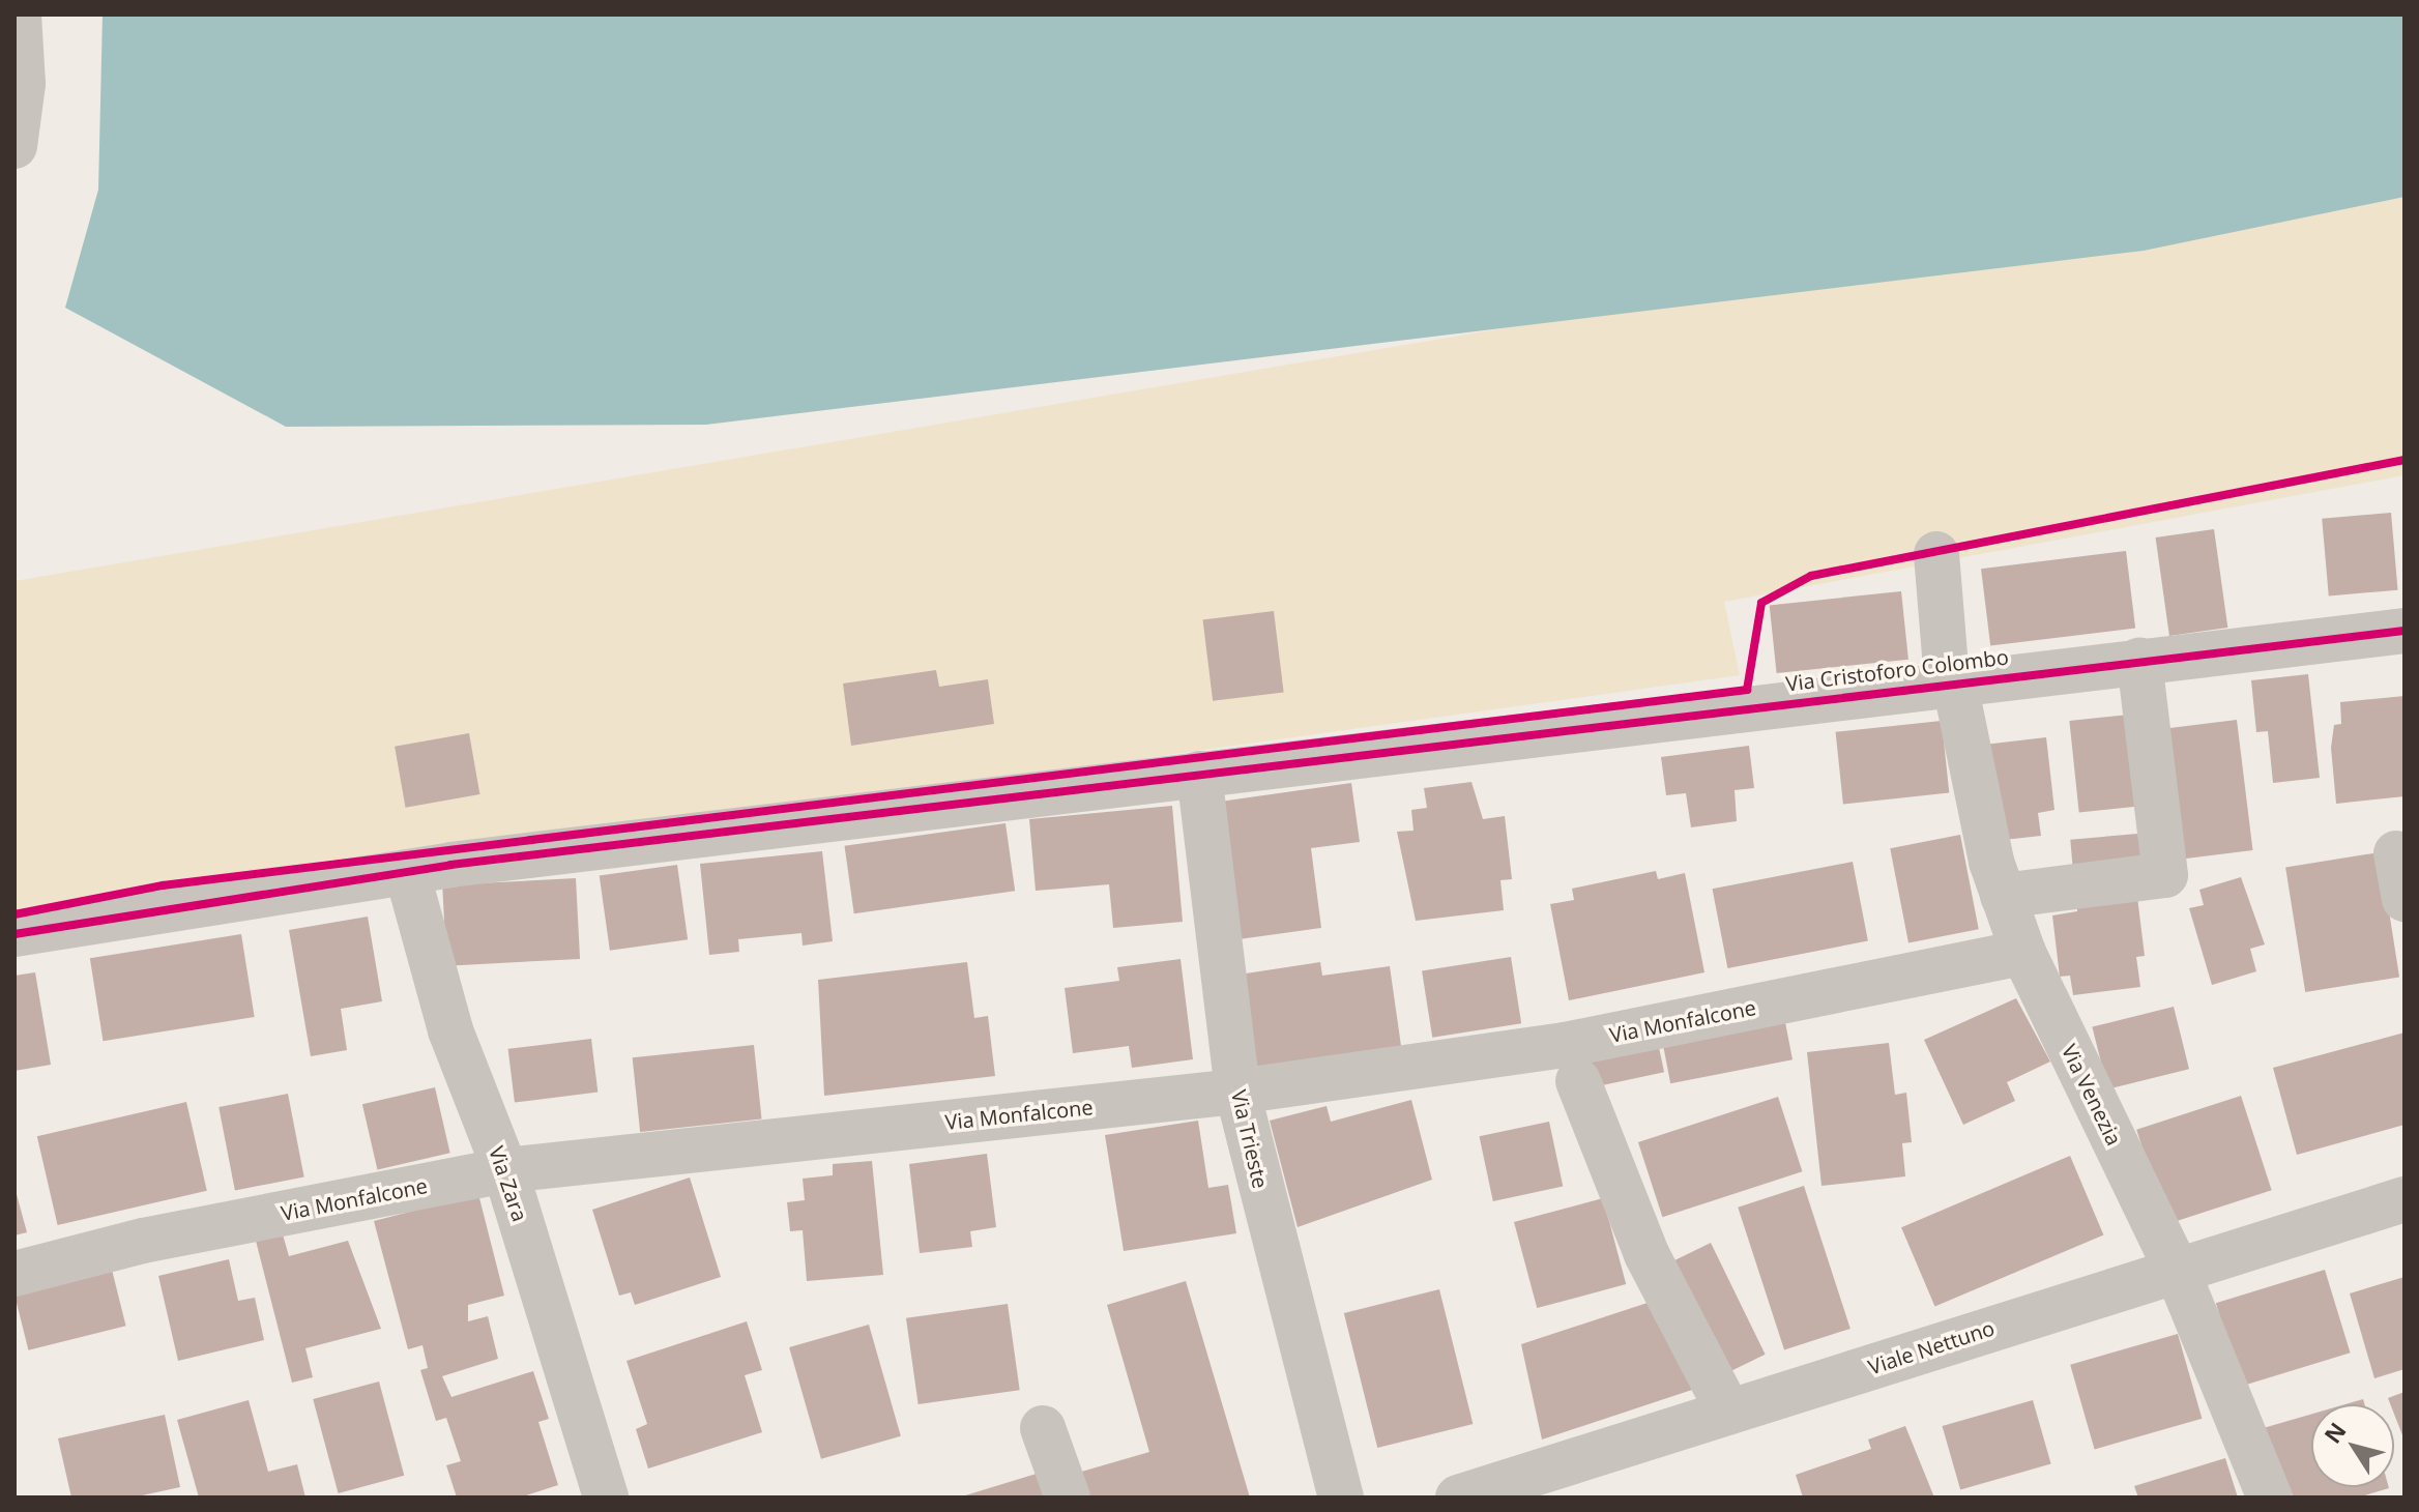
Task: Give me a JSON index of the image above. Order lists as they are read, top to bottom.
{
  "streets": {
    "street": [
      "Via Cristoforo Colombo",
      "Via Monfalcone",
      "Via Venezia",
      "Via Trieste",
      "Via Zara",
      "Viale Nettuno"
    ]
  },
  "crossings": [
    ["Via Cristoforo Colombo", "Via Venezia"],
    ["Via Cristoforo Colombo", "Via Trieste"],
    ["Via Cristoforo Colombo", "Via Zara"],
    ["Via Monfalcone", "Via Venezia"],
    ["Via Monfalcone", "Via Trieste"],
    ["Via Monfalcone", "Via Zara"],
    ["Via Venezia", "Viale Nettuno"]
  ],
  "north": "top left"
}
